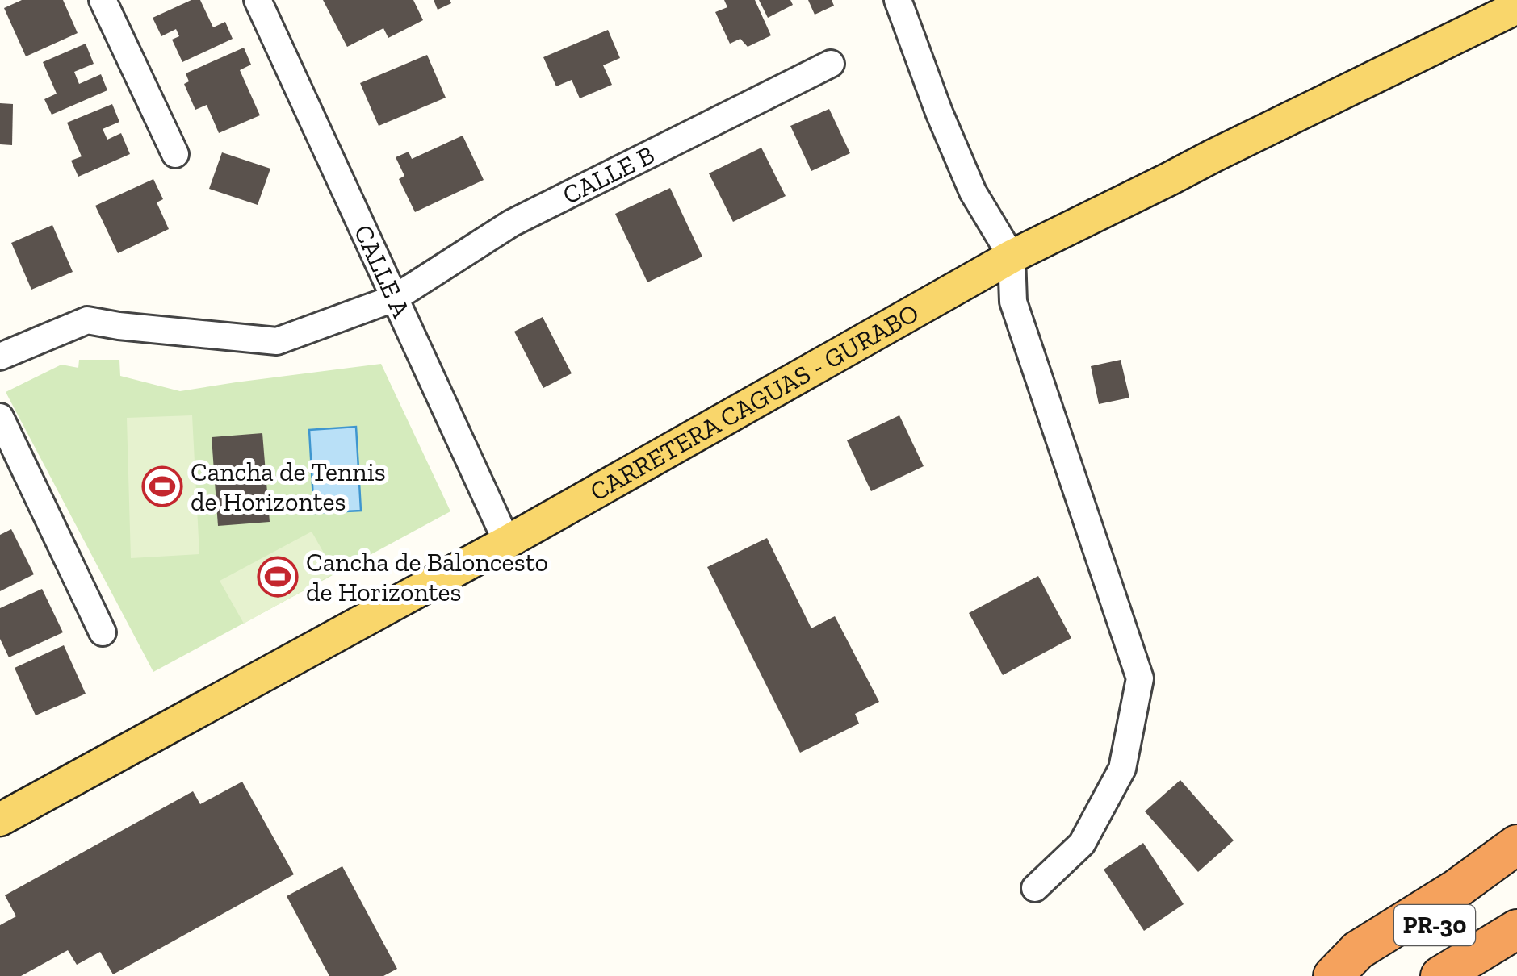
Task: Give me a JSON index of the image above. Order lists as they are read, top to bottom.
{
  "streets": {
    "highway": ["PR-30"],
    "main road": ["CARRETERA CAGUAS - GURABO"],
    "street": ["CALLE B", "CALLE A"]
  },
  "crossings": [
    ["CALLE B", "CALLE A"],
    ["CALLE A", "CARRETERA CAGUAS - GURABO"]
  ],
  "places": {
    "sports": ["Cancha de Tennis de Horizontes", "Cancha de Baloncesto de Horizontes"]
  }
}
